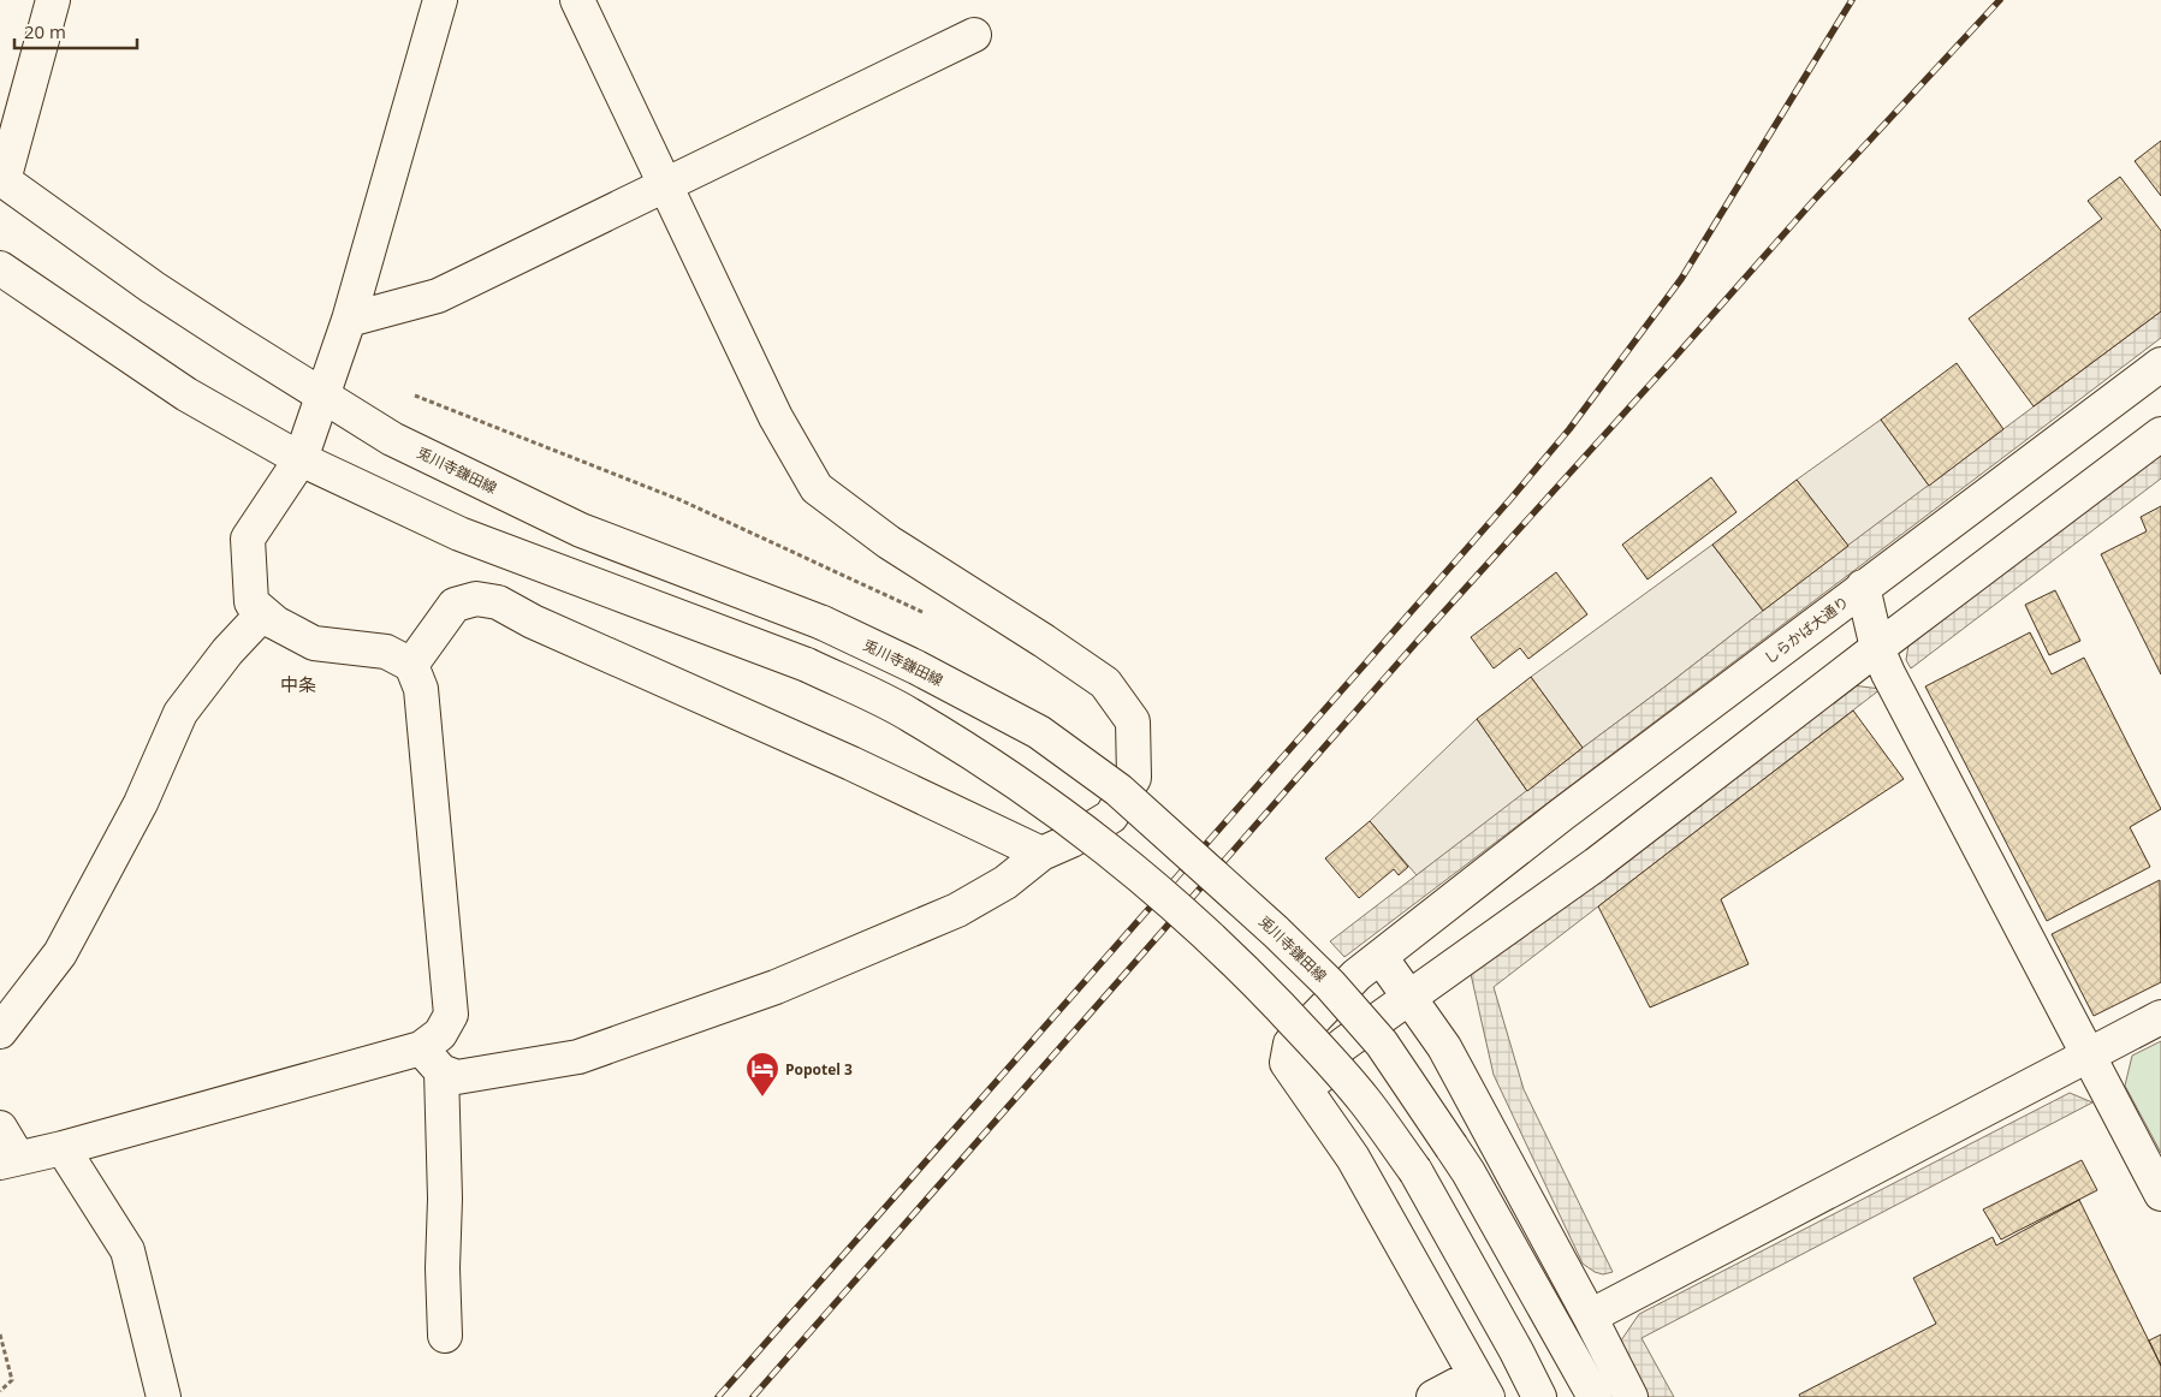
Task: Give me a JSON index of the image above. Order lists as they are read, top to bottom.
{
  "streets": {
    "street": ["兎川寺鎌田線", "しらかば大通り"]
  },
  "districts": ["中条"],
  "places": {
    "hotel": ["Popotel 3"]
  },
  "scale_bar": "20 m"
}
